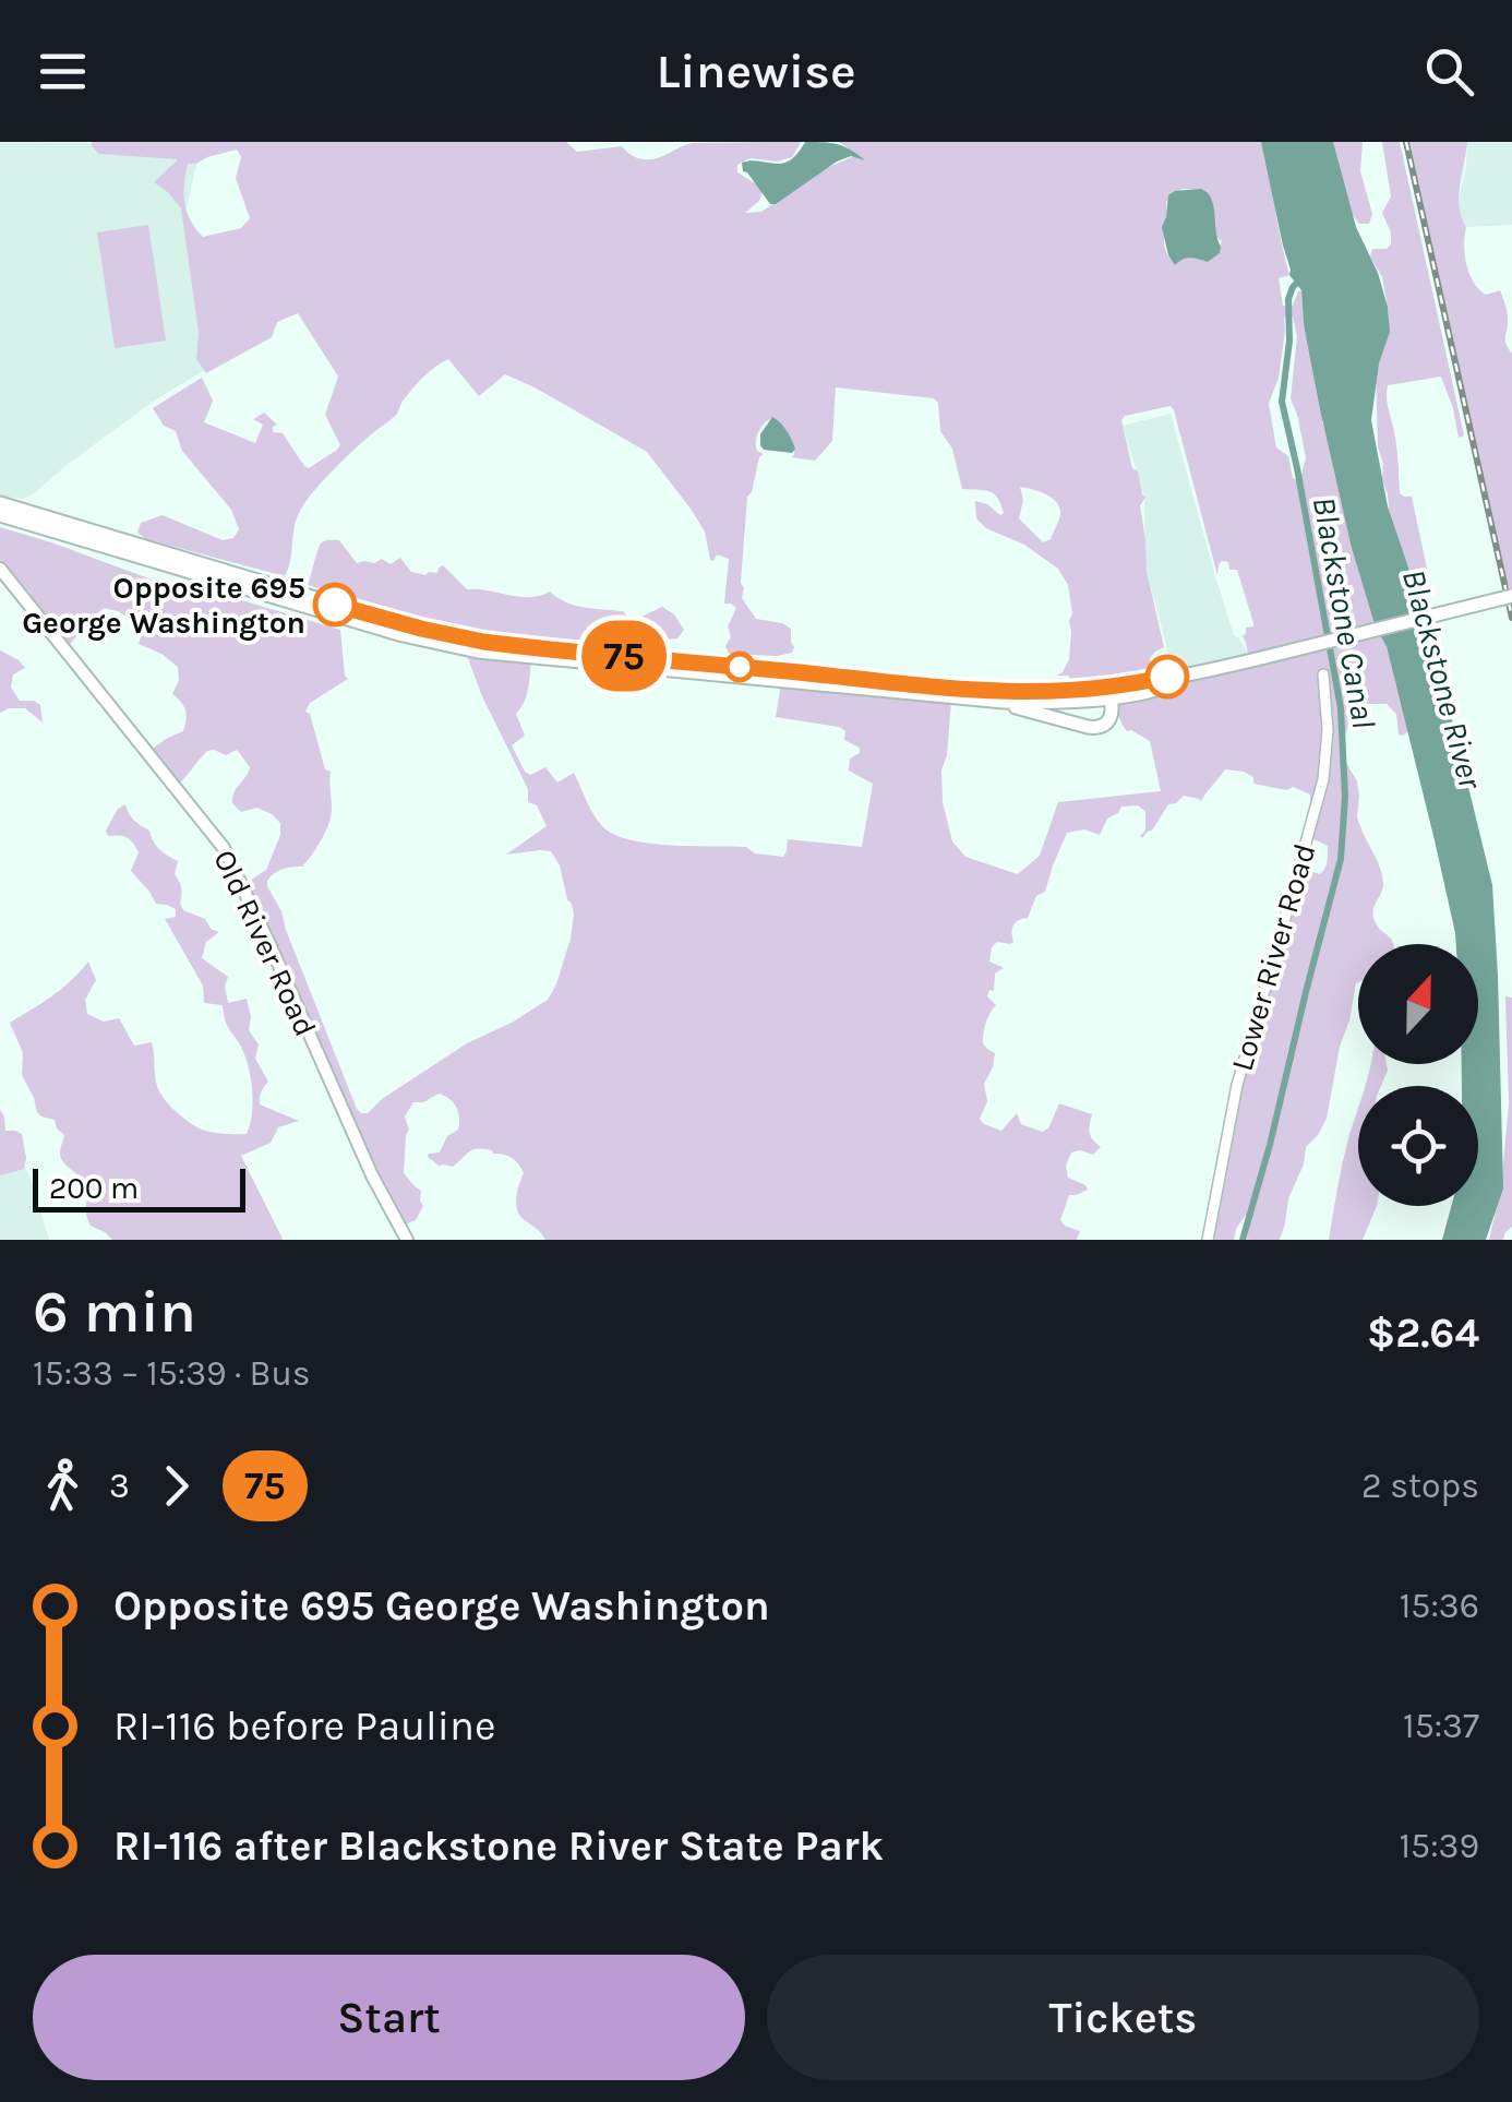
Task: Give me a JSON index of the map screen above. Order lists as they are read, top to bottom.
{
  "streets": {
    "main road": ["Old River Road"],
    "street": ["Lower River Road"]
  },
  "water": ["Blackstone Canal", "Blackstone River"],
  "places": ["Opposite 695 George Washington"],
  "lines": ["bus line 75"],
  "scale_bar": "200 m",
  "north": "top",
  "page": {
    "header": "Linewise",
    "on_map": "75",
    "scale": "200 m",
    "heading": ["6 min", "15:33 – 15:39 · Bus", "$2.64"],
    "legs": ["3", "75", "2 stops"],
    "list": [
      {
        "name": "Opposite 695 George Washington",
        "value": "15:36"
      },
      {
        "name": "RI-116 before Pauline",
        "value": "15:37"
      },
      {
        "name": "RI-116 after Blackstone River State Park",
        "value": "15:39"
      }
    ],
    "buttons": ["Start", "Tickets"]
  }
}
